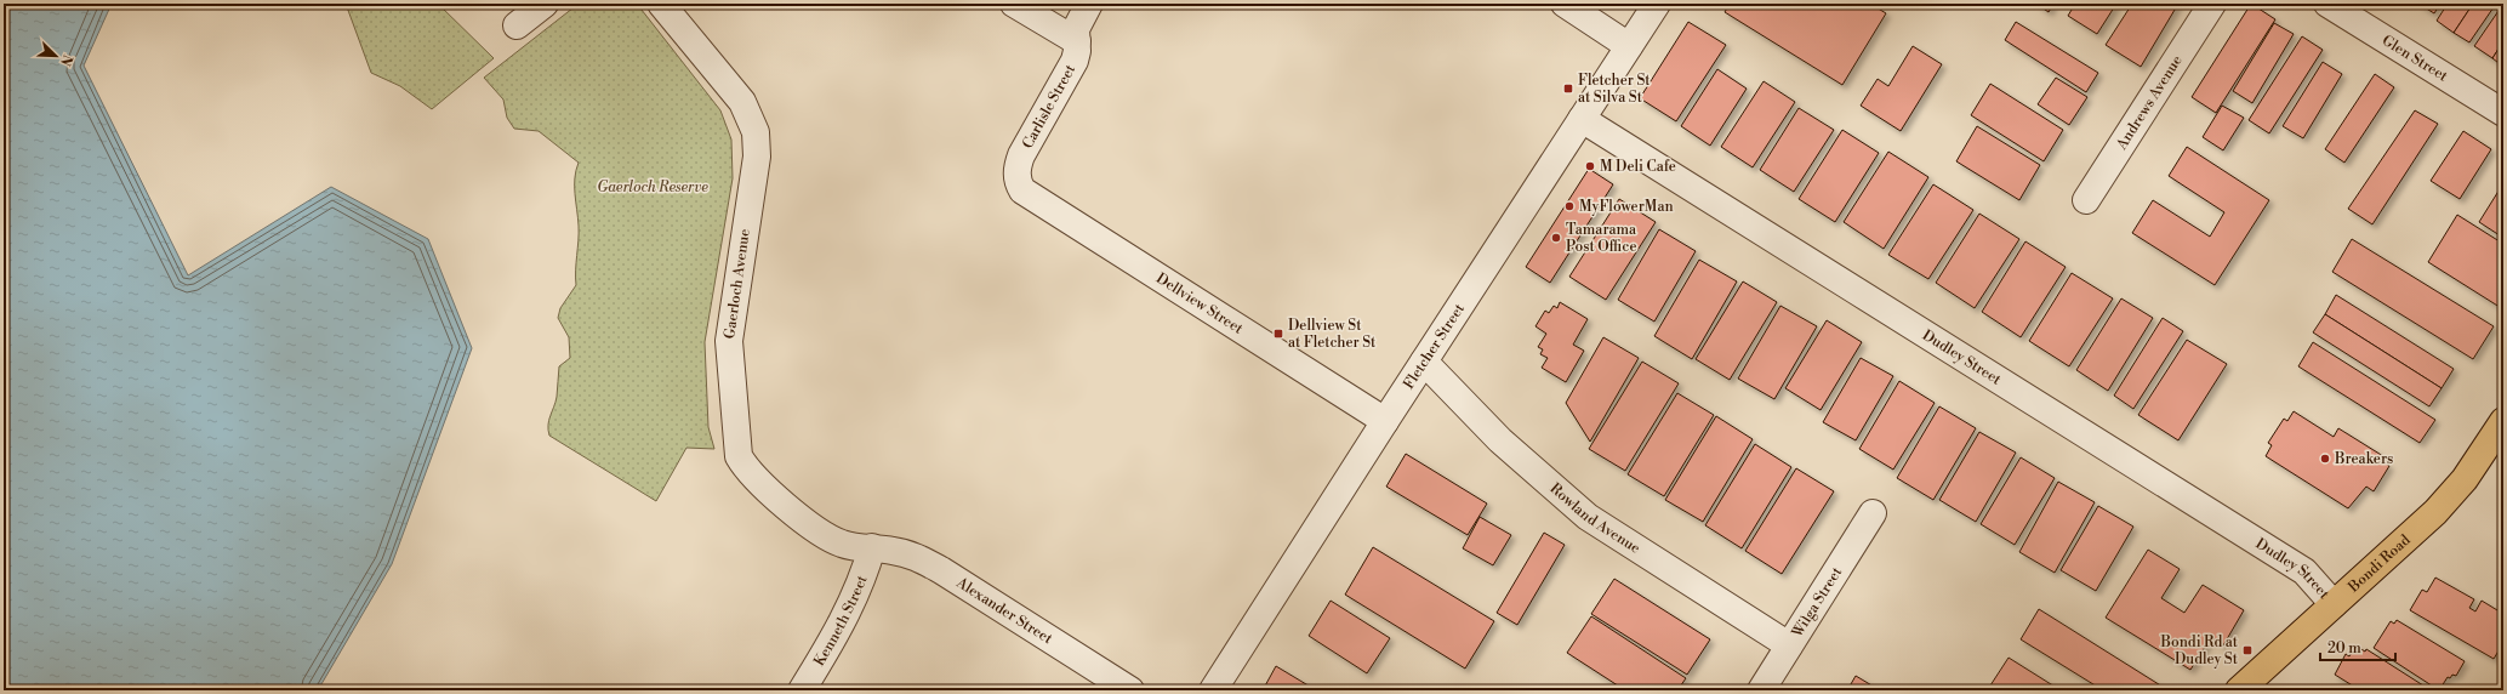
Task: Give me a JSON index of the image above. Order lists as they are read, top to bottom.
{
  "streets": {
    "main road": ["Bondi Road"],
    "street": [
      "Glen Street",
      "Andrews Avenue",
      "Carlisle Street",
      "Gaerloch Avenue",
      "Dellview Street",
      "Fletcher Street",
      "Dudley Street",
      "Rowland Avenue",
      "Wilga Street",
      "Alexander Street",
      "Kenneth Street"
    ]
  },
  "crossings": [
    ["Carlisle Street", "Dellview Street"],
    ["Gaerloch Avenue", "Alexander Street"],
    ["Gaerloch Avenue", "Kenneth Street"],
    ["Dellview Street", "Fletcher Street"],
    ["Fletcher Street", "Dudley Street"],
    ["Fletcher Street", "Rowland Avenue"],
    ["Dudley Street", "Bondi Road"],
    ["Rowland Avenue", "Wilga Street"],
    ["Alexander Street", "Kenneth Street"]
  ],
  "parks": ["Gaerloch Reserve"],
  "places": {
    "transit": ["Fletcher St at Silva St", "Dellview St at Fletcher St", "Bondi Rd at Dudley St"],
    "other": [
      "M Deli Cafe",
      "MyFlowerMan",
      "Tamarama Post Office",
      "Breakers"
    ]
  },
  "scale_bar": "20 m",
  "north": "bottom right"
}
